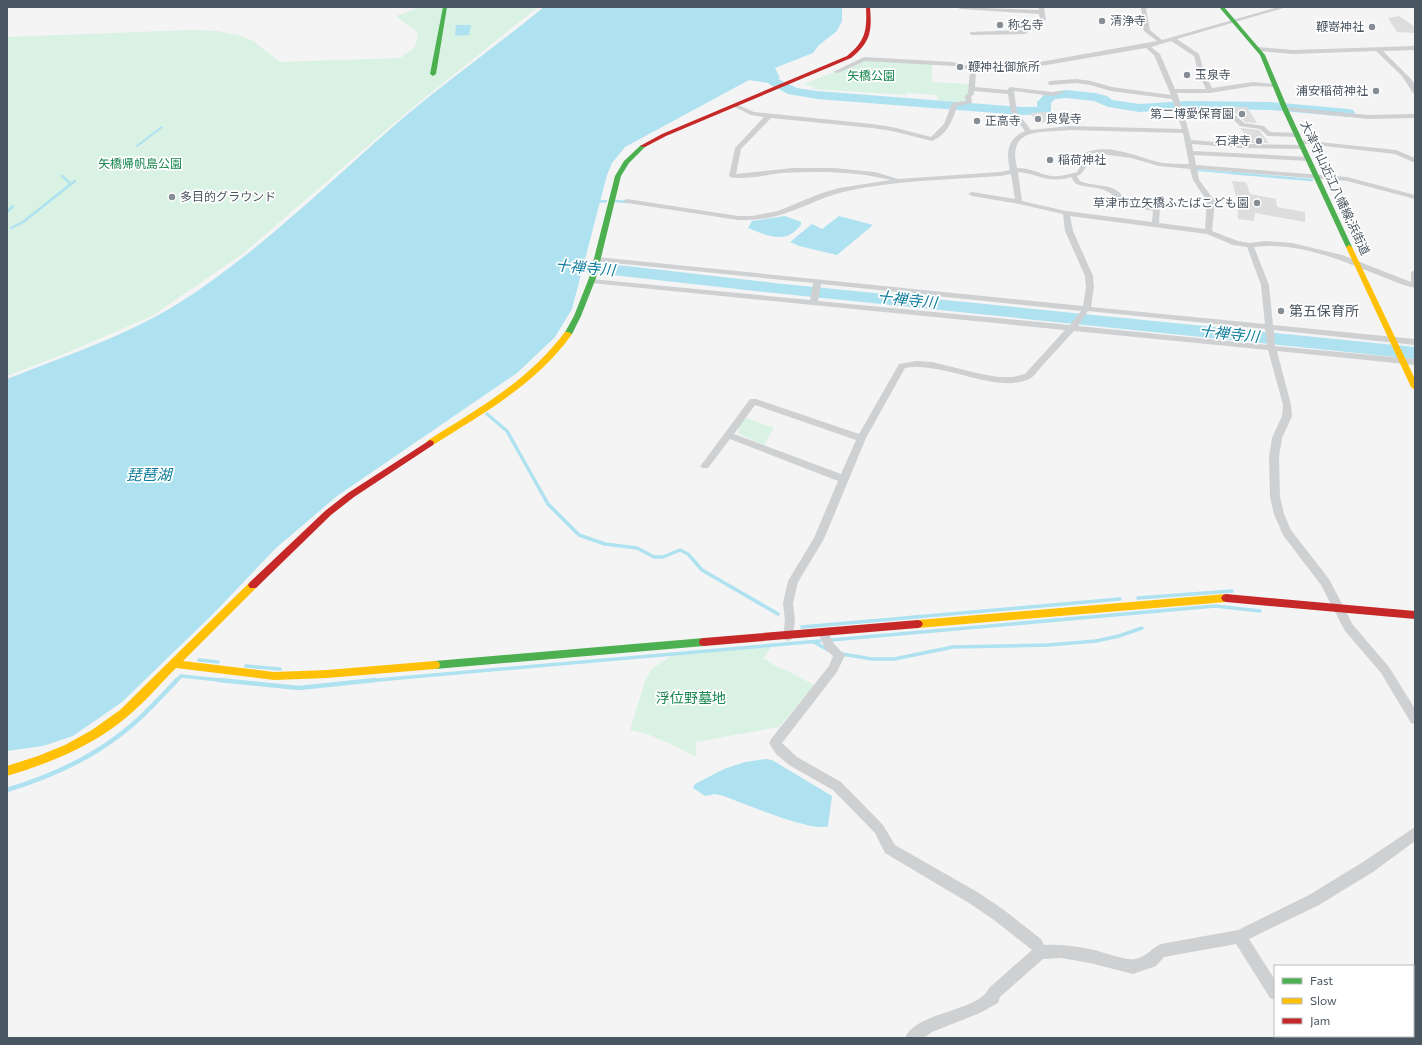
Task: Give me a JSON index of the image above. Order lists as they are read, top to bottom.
{
  "streets": {
    "street": ["大津守山近江八幡線;浜街道"]
  },
  "water": ["十禅寺川", "琵琶湖"],
  "parks": ["矢橋公園", "矢橋帰帆島公園", "浮位野墓地"],
  "places": [
    "清浄寺",
    "称名寺",
    "鞭嵜神社",
    "鞭神社御旅所",
    "玉泉寺",
    "浦安稲荷神社",
    "第二博愛保育園",
    "良覺寺",
    "正高寺",
    "石津寺",
    "稲荷神社",
    "多目的グラウンド",
    "草津市立矢橋ふたばこども園",
    "第五保育所"
  ],
  "legend": ["Fast", "Slow", "Jam"]
}
